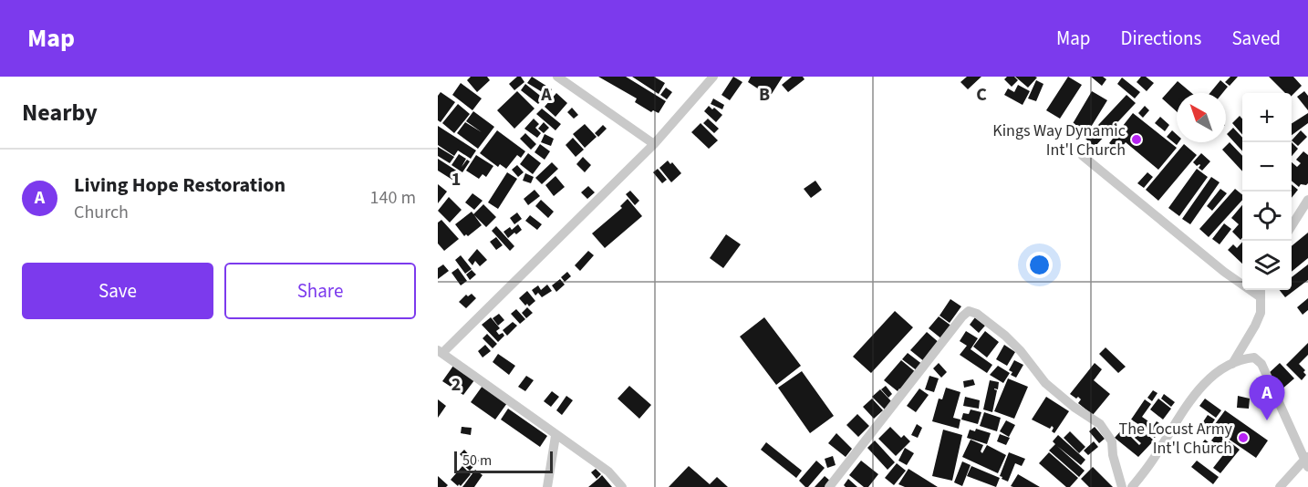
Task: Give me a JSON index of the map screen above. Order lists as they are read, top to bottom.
{
  "places": ["Kings Way Dynamic Int'l Church", "The Locust Army Int'l Church"],
  "scale_bar": "50 m",
  "north": "top left",
  "page": {
    "header": "Map",
    "nav": ["Map", "Directions", "Saved"],
    "heading": "Nearby",
    "map_buttons": ["+", "−"],
    "list": [
      {
        "mark": "A",
        "name": "Living Hope Restoration",
        "note": "Church",
        "value": "140 m"
      }
    ],
    "buttons": ["Save", "Share"],
    "pins": "A",
    "scale": "50 m"
  },
  "grid": {
    "columns": ["A", "B", "C"],
    "rows": ["1", "2"]
  }
}
